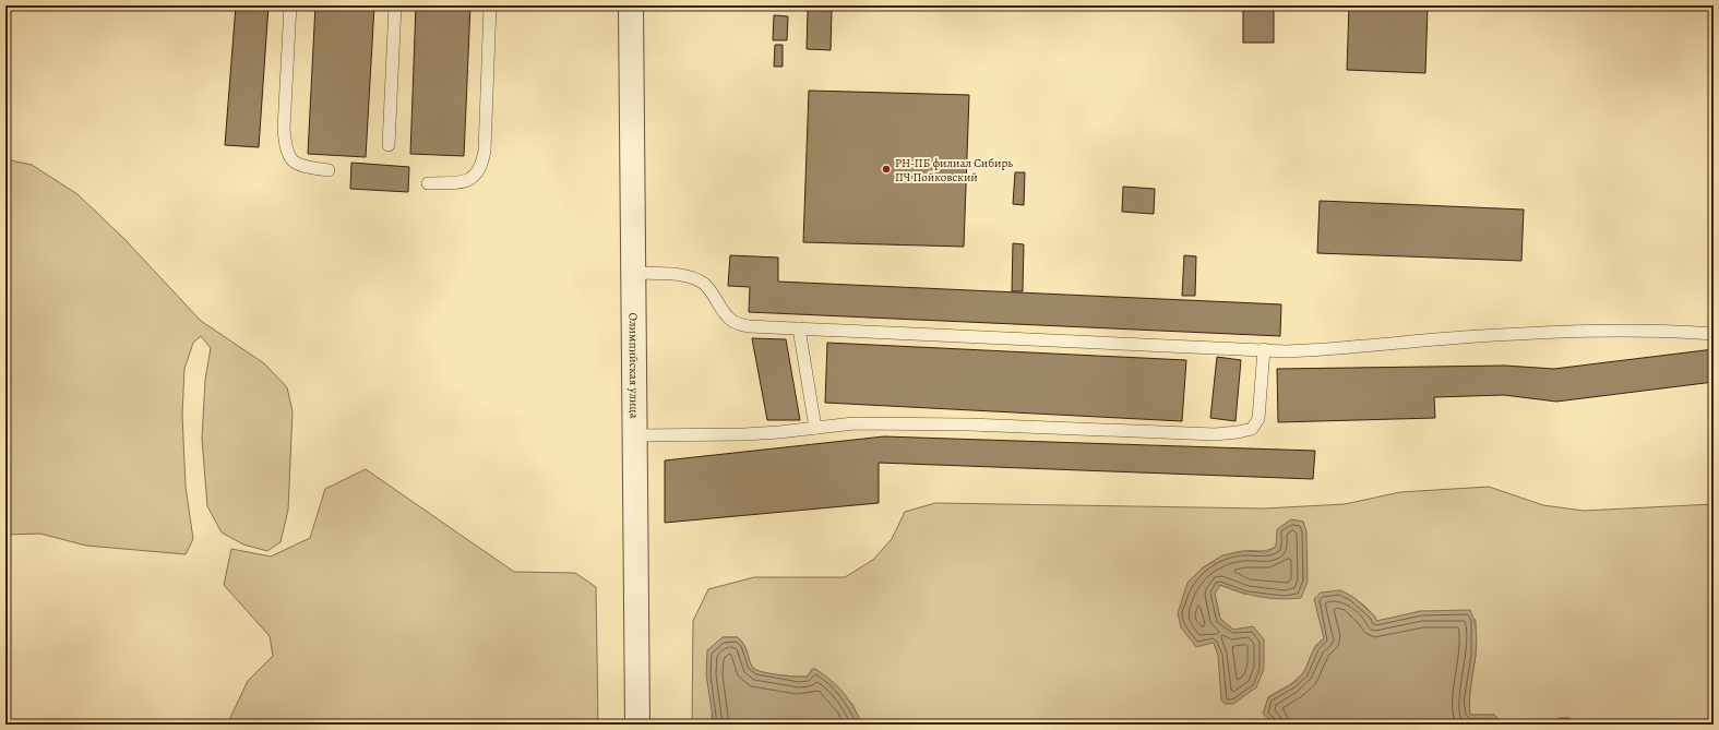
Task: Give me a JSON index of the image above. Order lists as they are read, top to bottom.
{
  "streets": {
    "street": ["Олимпийская улица"]
  },
  "places": ["РН-ПБ филиал Сибирь ПЧ Пойковский"]
}
